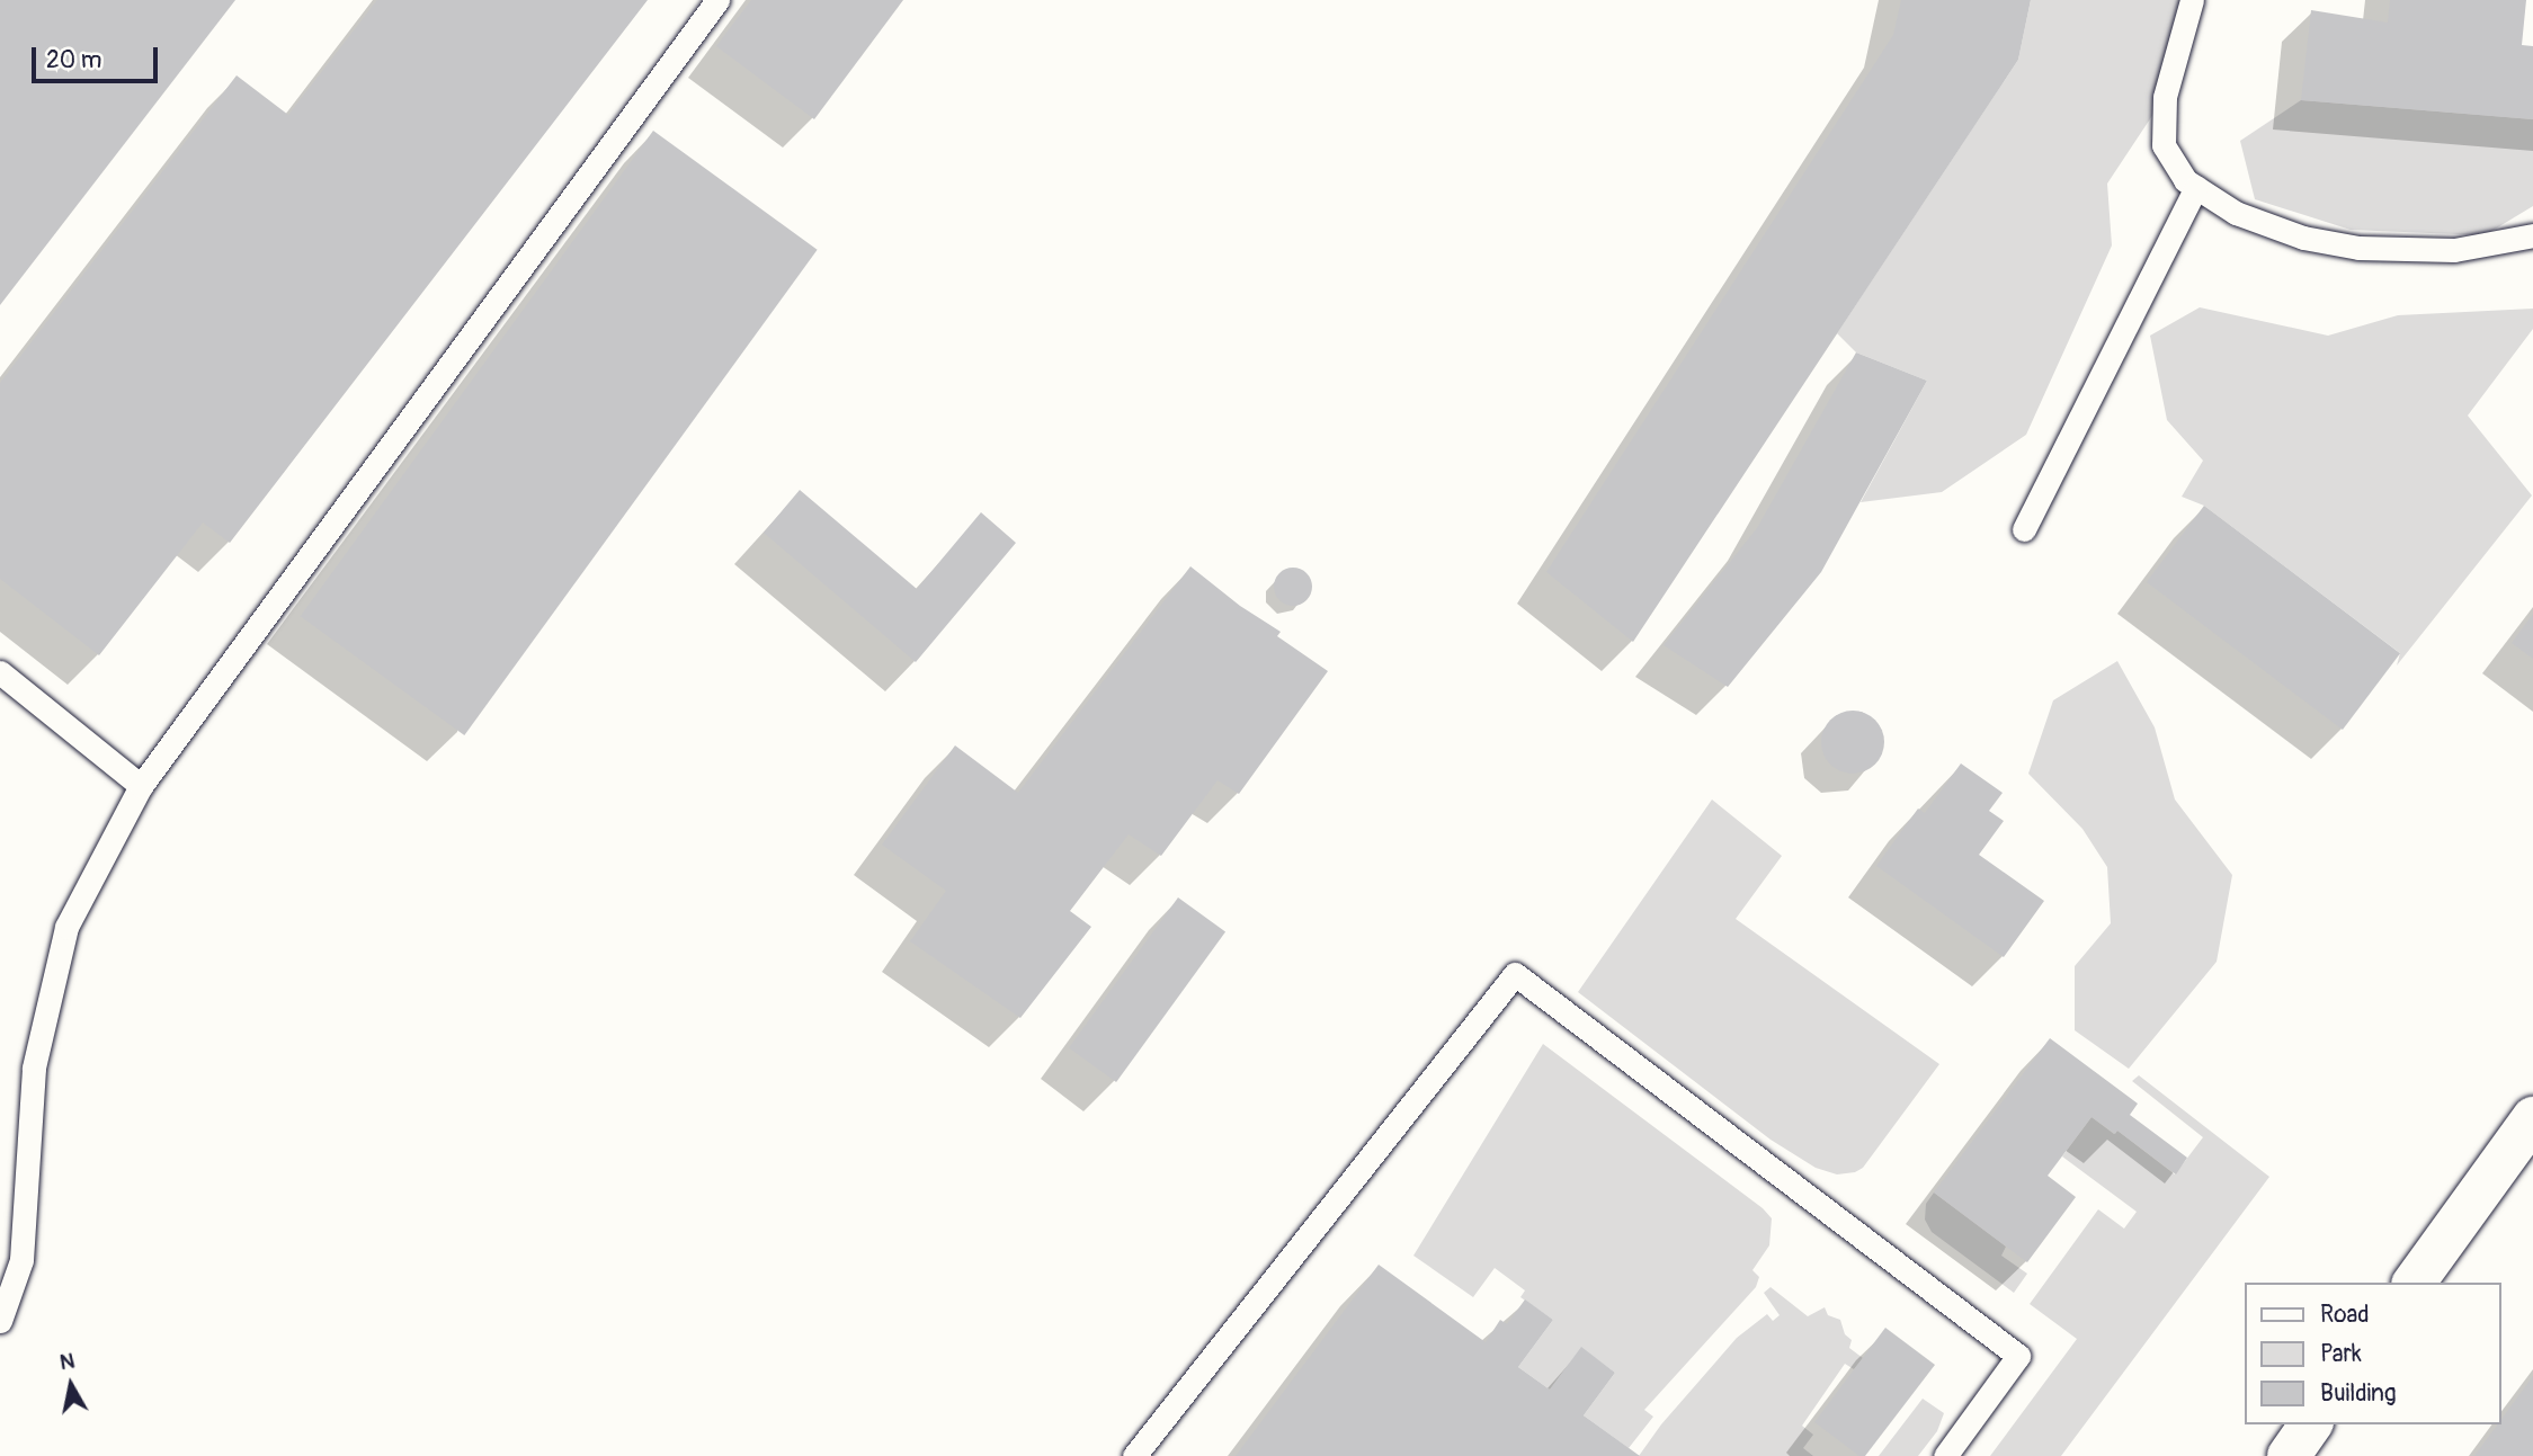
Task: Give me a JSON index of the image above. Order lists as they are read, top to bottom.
{
  "legend": ["Road", "Park", "Building"],
  "scale_bar": "20 m",
  "north": "top"
}
